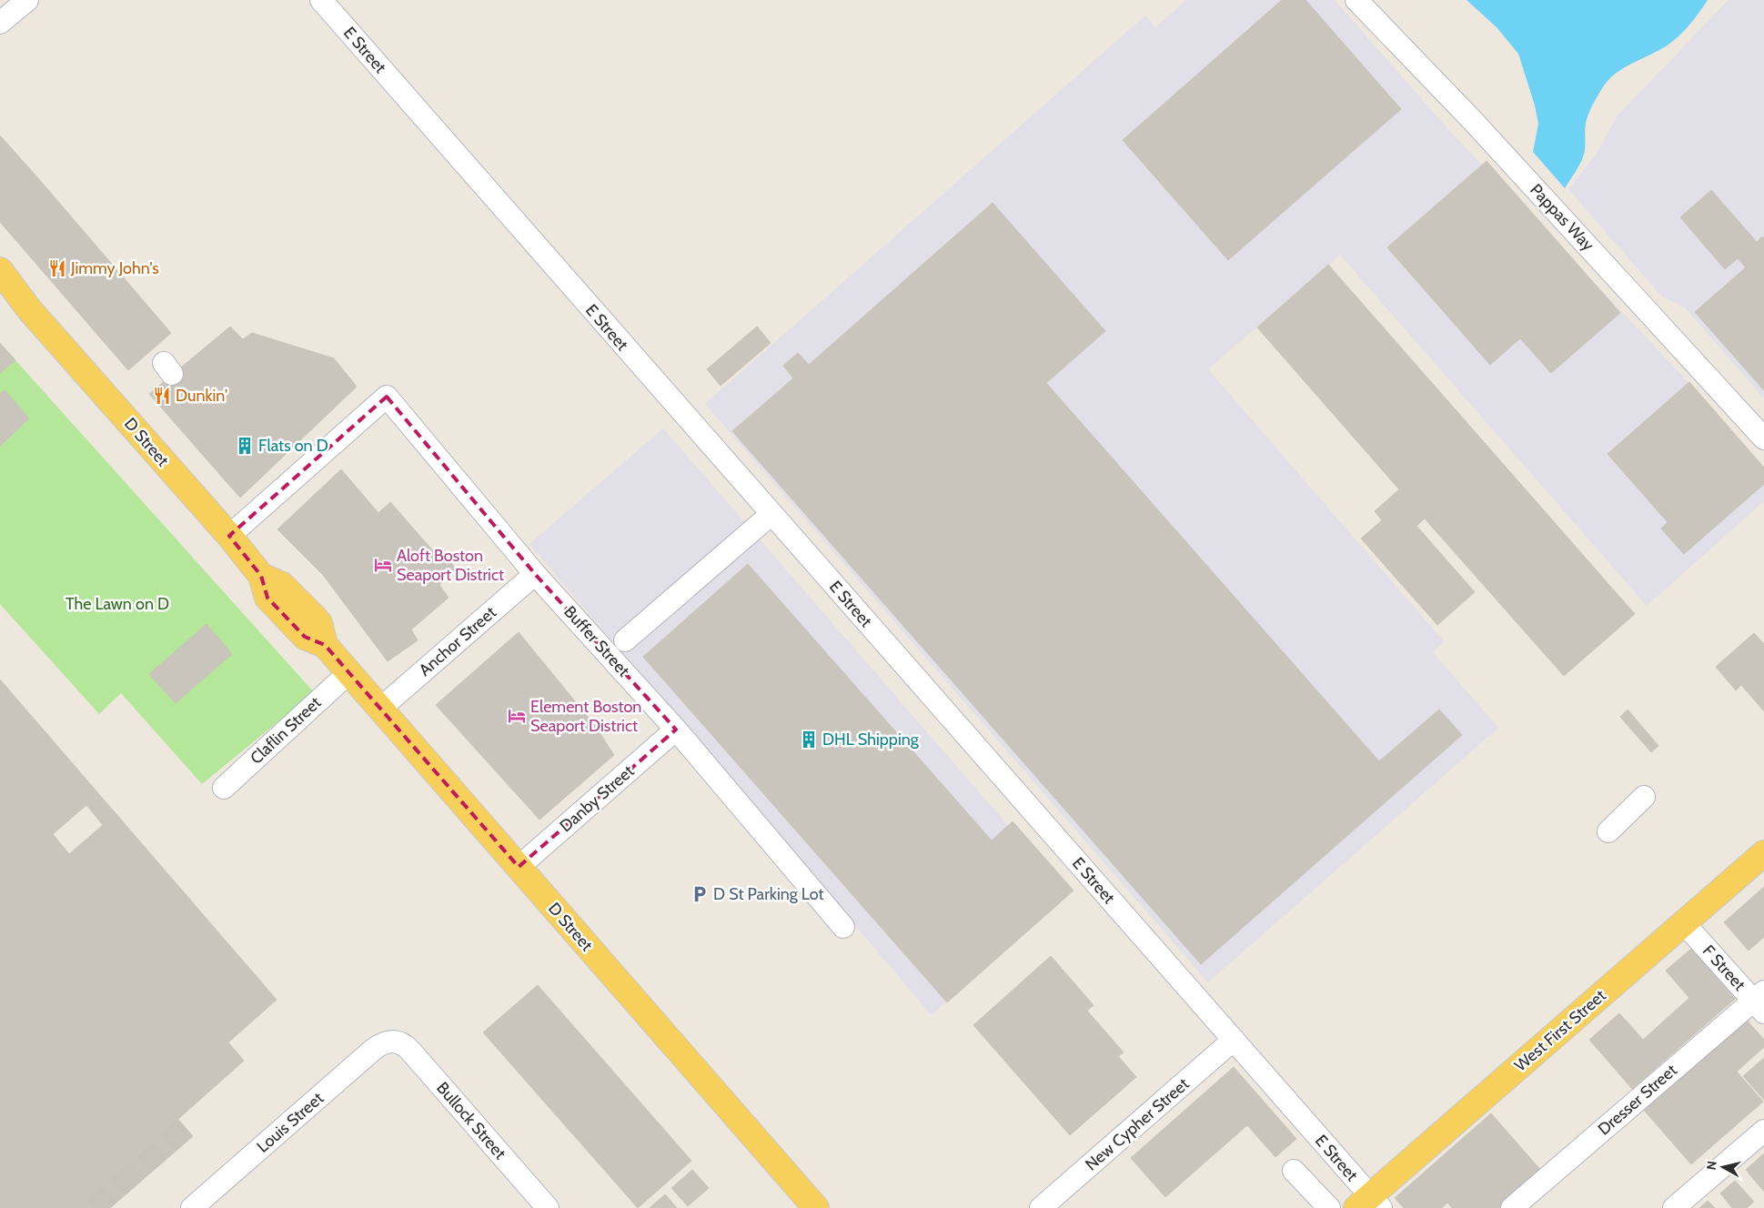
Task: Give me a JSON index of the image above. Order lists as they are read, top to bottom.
{
  "streets": {
    "main road": ["D Street", "West First Street"],
    "street": [
      "E Street",
      "Pappas Way",
      "Anchor Street",
      "Buffer Street",
      "Claflin Street",
      "Danby Street",
      "F Street",
      "Dresser Street",
      "Bullock Street",
      "Louis Street",
      "New Cypher Street"
    ]
  },
  "crossings": [
    ["E Street", "West First Street"],
    ["E Street", "New Cypher Street"],
    ["D Street", "Anchor Street"],
    ["D Street", "Buffer Street"],
    ["D Street", "Claflin Street"],
    ["D Street", "Danby Street"],
    ["Anchor Street", "Buffer Street"],
    ["Buffer Street", "Danby Street"],
    ["F Street", "West First Street"],
    ["F Street", "Dresser Street"],
    ["Bullock Street", "Louis Street"]
  ],
  "parks": ["The Lawn on D"],
  "places": {
    "restaurant": ["Jimmy John's", "Dunkin'"],
    "building": ["Flats on D", "DHL Shipping"],
    "hotel": ["Aloft Boston Seaport District", "Element Boston Seaport District"],
    "parking": ["D St Parking Lot"]
  },
  "north": "left"
}
